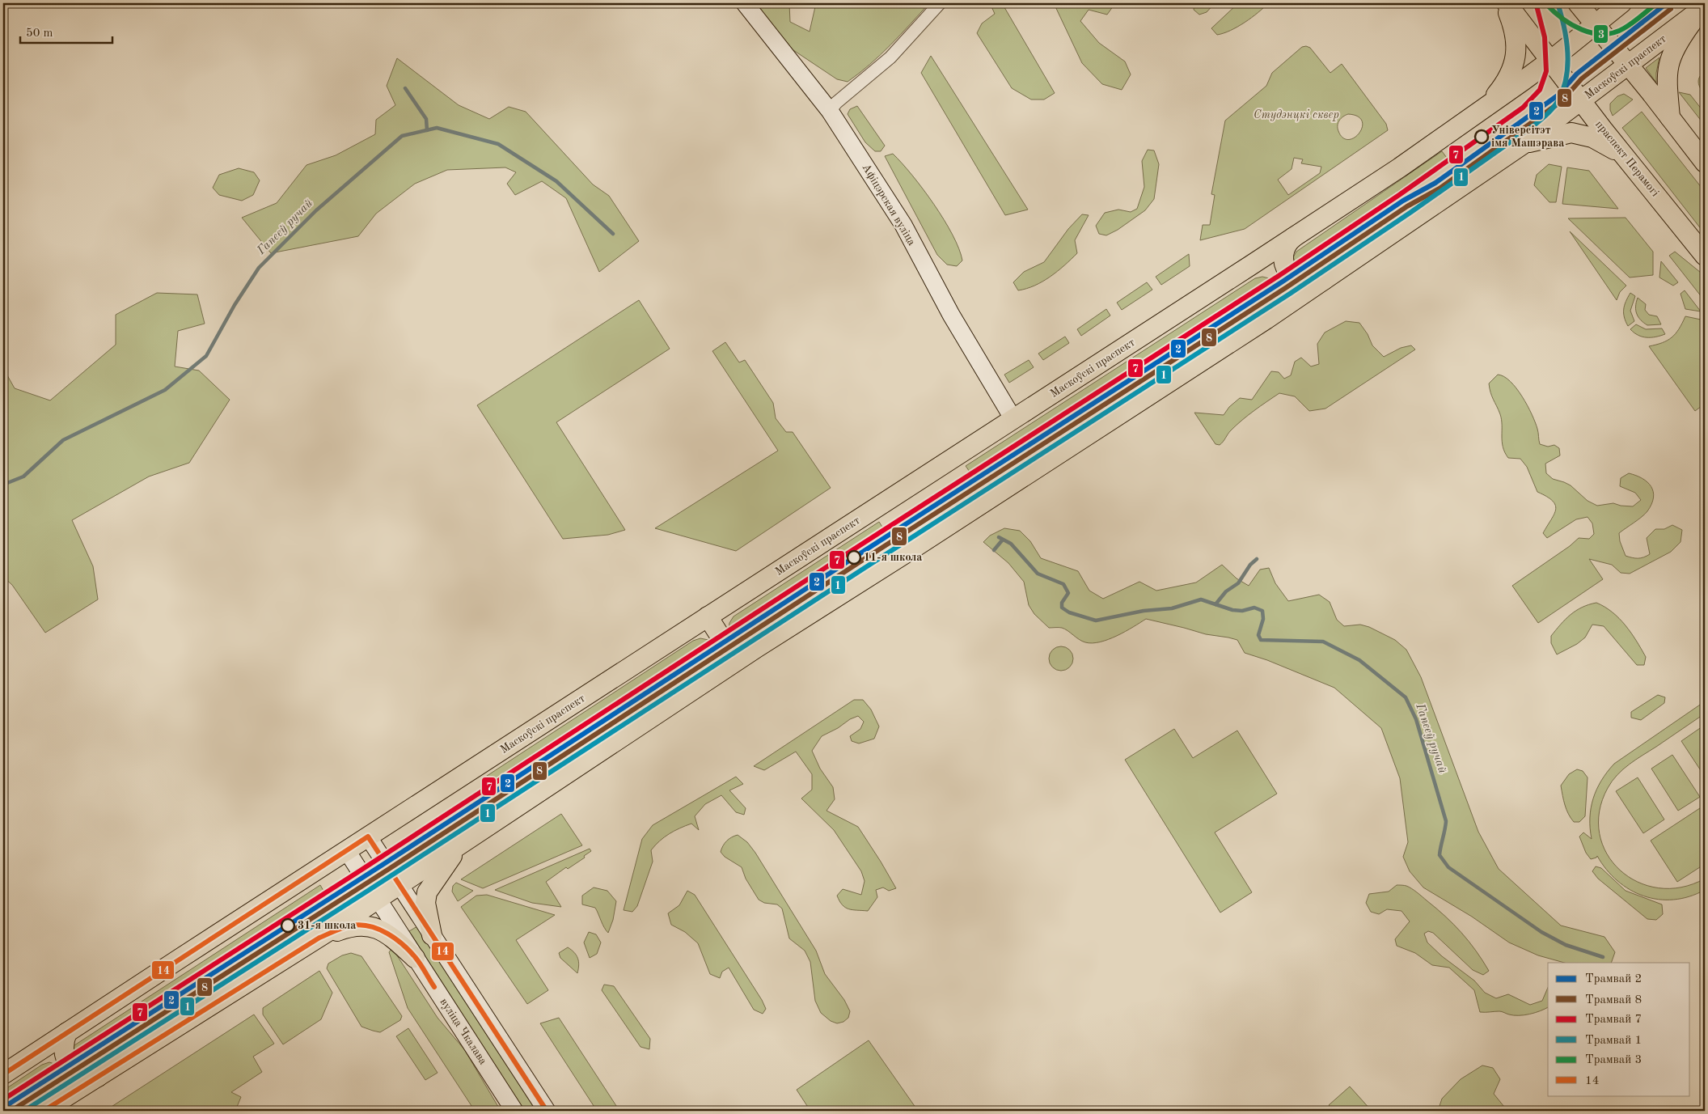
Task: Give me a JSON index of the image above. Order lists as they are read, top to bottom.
{
  "streets": {
    "main road": [
      "Маскоўскі праспект",
      "праспект Перамогі",
      "Афіцэрская вуліца",
      "вуліца Чкалава"
    ]
  },
  "crossings": [
    ["Маскоўскі праспект", "праспект Перамогі"],
    ["Маскоўскі праспект", "Афіцэрская вуліца"],
    ["Маскоўскі праспект", "вуліца Чкалава"]
  ],
  "water": ["Гапееў ручай"],
  "parks": ["Студэнцкі сквер"],
  "places": ["Універсітэт імя Машэрава", "11-я школа", "31-я школа"],
  "lines": [
    "tram line 2",
    "tram line 1",
    "tram line 3",
    "tram line 7",
    "tram line 8",
    "transit line 14"
  ],
  "legend": [
    "Трамвай 2",
    "Трамвай 8",
    "Трамвай 7",
    "Трамвай 1",
    "Трамвай 3",
    "14"
  ],
  "scale_bar": "50 m"
}
